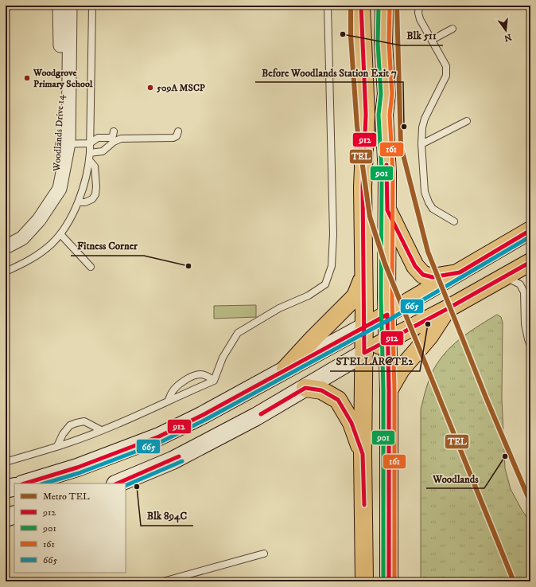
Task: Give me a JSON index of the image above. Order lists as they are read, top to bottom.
{
  "streets": {
    "street": ["Woodlands Drive 14"]
  },
  "places": [
    "Blk 511",
    "Woodgrove Primary School",
    "509A MSCP",
    "Before Woodlands Station Exit 7",
    "Fitness Corner",
    "STELLAR@TE2",
    "Woodlands",
    "Blk 894C"
  ],
  "lines": [
    "metro line TEL",
    "transit line 912",
    "transit line 901",
    "transit line 161",
    "transit line 665"
  ],
  "legend": [
    "Metro TEL",
    "912",
    "901",
    "161",
    "665"
  ],
  "north": "bottom"
}
